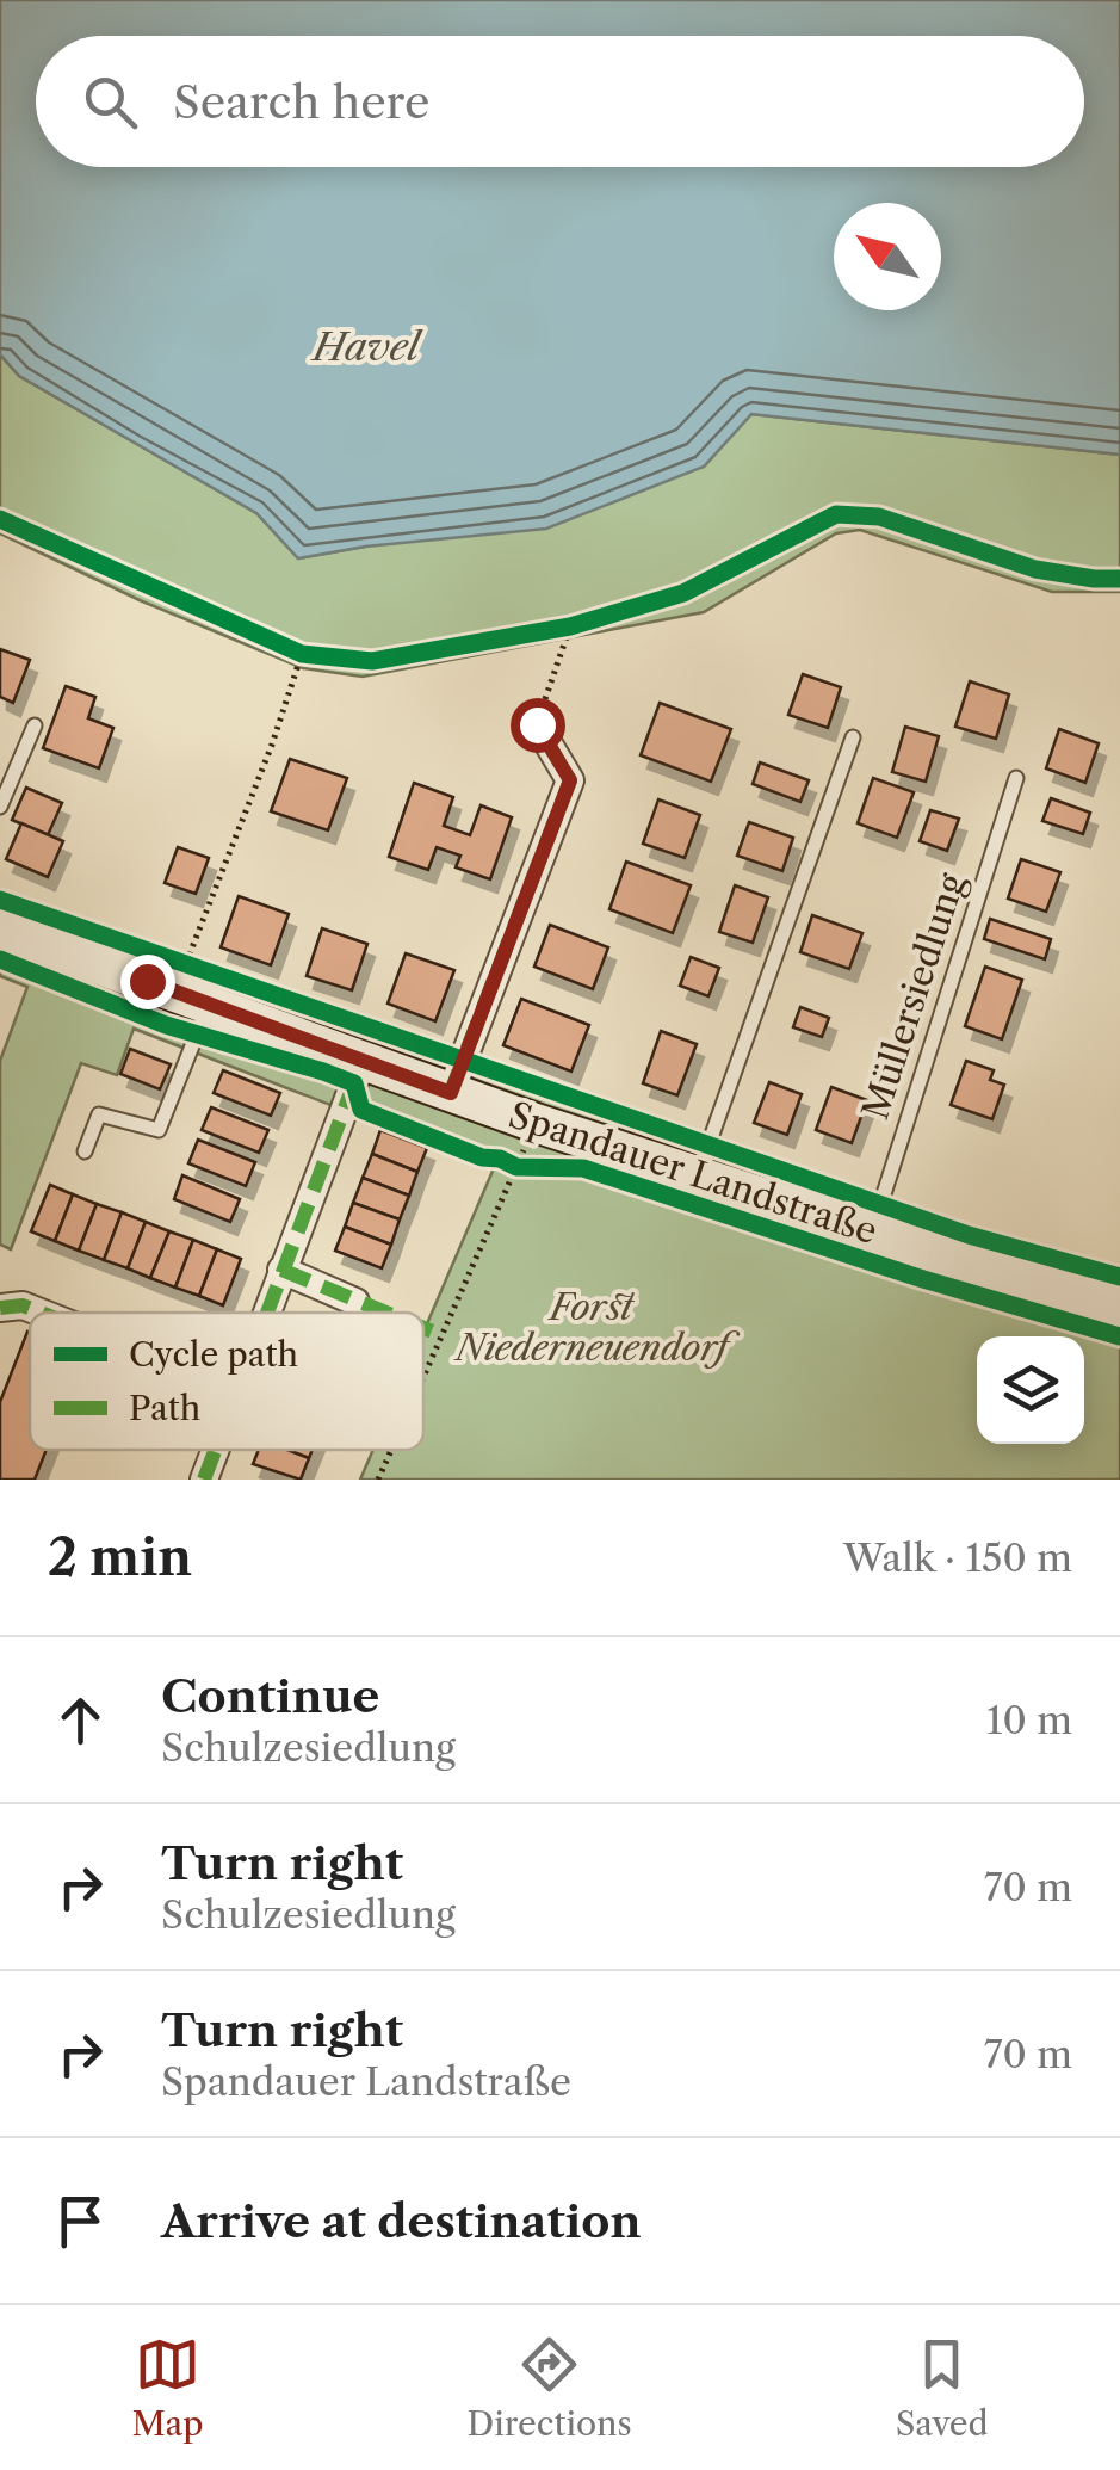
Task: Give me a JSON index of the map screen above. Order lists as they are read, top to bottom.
{
  "streets": {
    "main road": ["Spandauer Landstraße"],
    "lane": ["Müllersiedlung"]
  },
  "crossings": [
    ["Müllersiedlung", "Spandauer Landstraße"]
  ],
  "water": ["Havel"],
  "parks": ["Forst Niederneuendorf"],
  "legend": ["Cycle path", "Path"],
  "north": "top left",
  "page": {
    "search": "Search here",
    "heading": ["2 min", "Walk · 150 m"],
    "list": [
      ["Continue", "Schulzesiedlung", "10 m"],
      ["Turn right", "Schulzesiedlung", "70 m"],
      ["Turn right", "Spandauer Landstraße", "70 m"],
      "Arrive at destination"
    ],
    "nav": ["Map", "Directions", "Saved"]
  }
}
